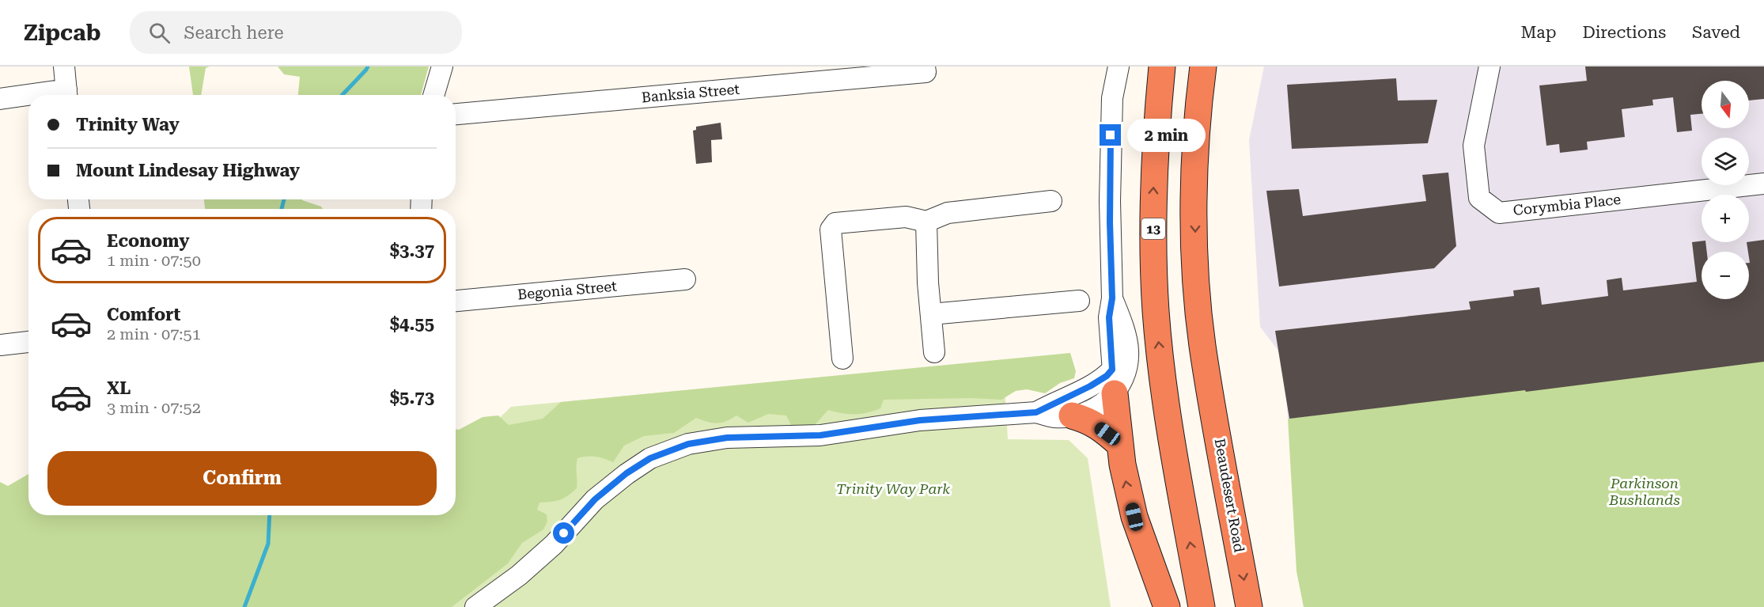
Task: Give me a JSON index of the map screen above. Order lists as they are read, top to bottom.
{
  "streets": {
    "highway": ["13", "Beaudesert Road"],
    "street": ["Banksia Street", "Corymbia Place", "Begonia Street"]
  },
  "parks": ["Parkinson Bushlands", "Trinity Way Park"],
  "north": "bottom",
  "page": {
    "header": "Zipcab",
    "search": "Search here",
    "nav": ["Map", "Directions", "Saved"],
    "map_buttons": ["+", "−"],
    "banner": ["Trinity Way", "Mount Lindesay Highway"],
    "bubble": "2 min",
    "list": [
      {
        "name": "Economy",
        "note": "1 min · 07:50",
        "value": "$3.37"
      },
      {
        "name": "Comfort",
        "note": "2 min · 07:51",
        "value": "$4.55"
      },
      {
        "name": "XL",
        "note": "3 min · 07:52",
        "value": "$5.73"
      }
    ],
    "buttons": "Confirm"
  }
}
